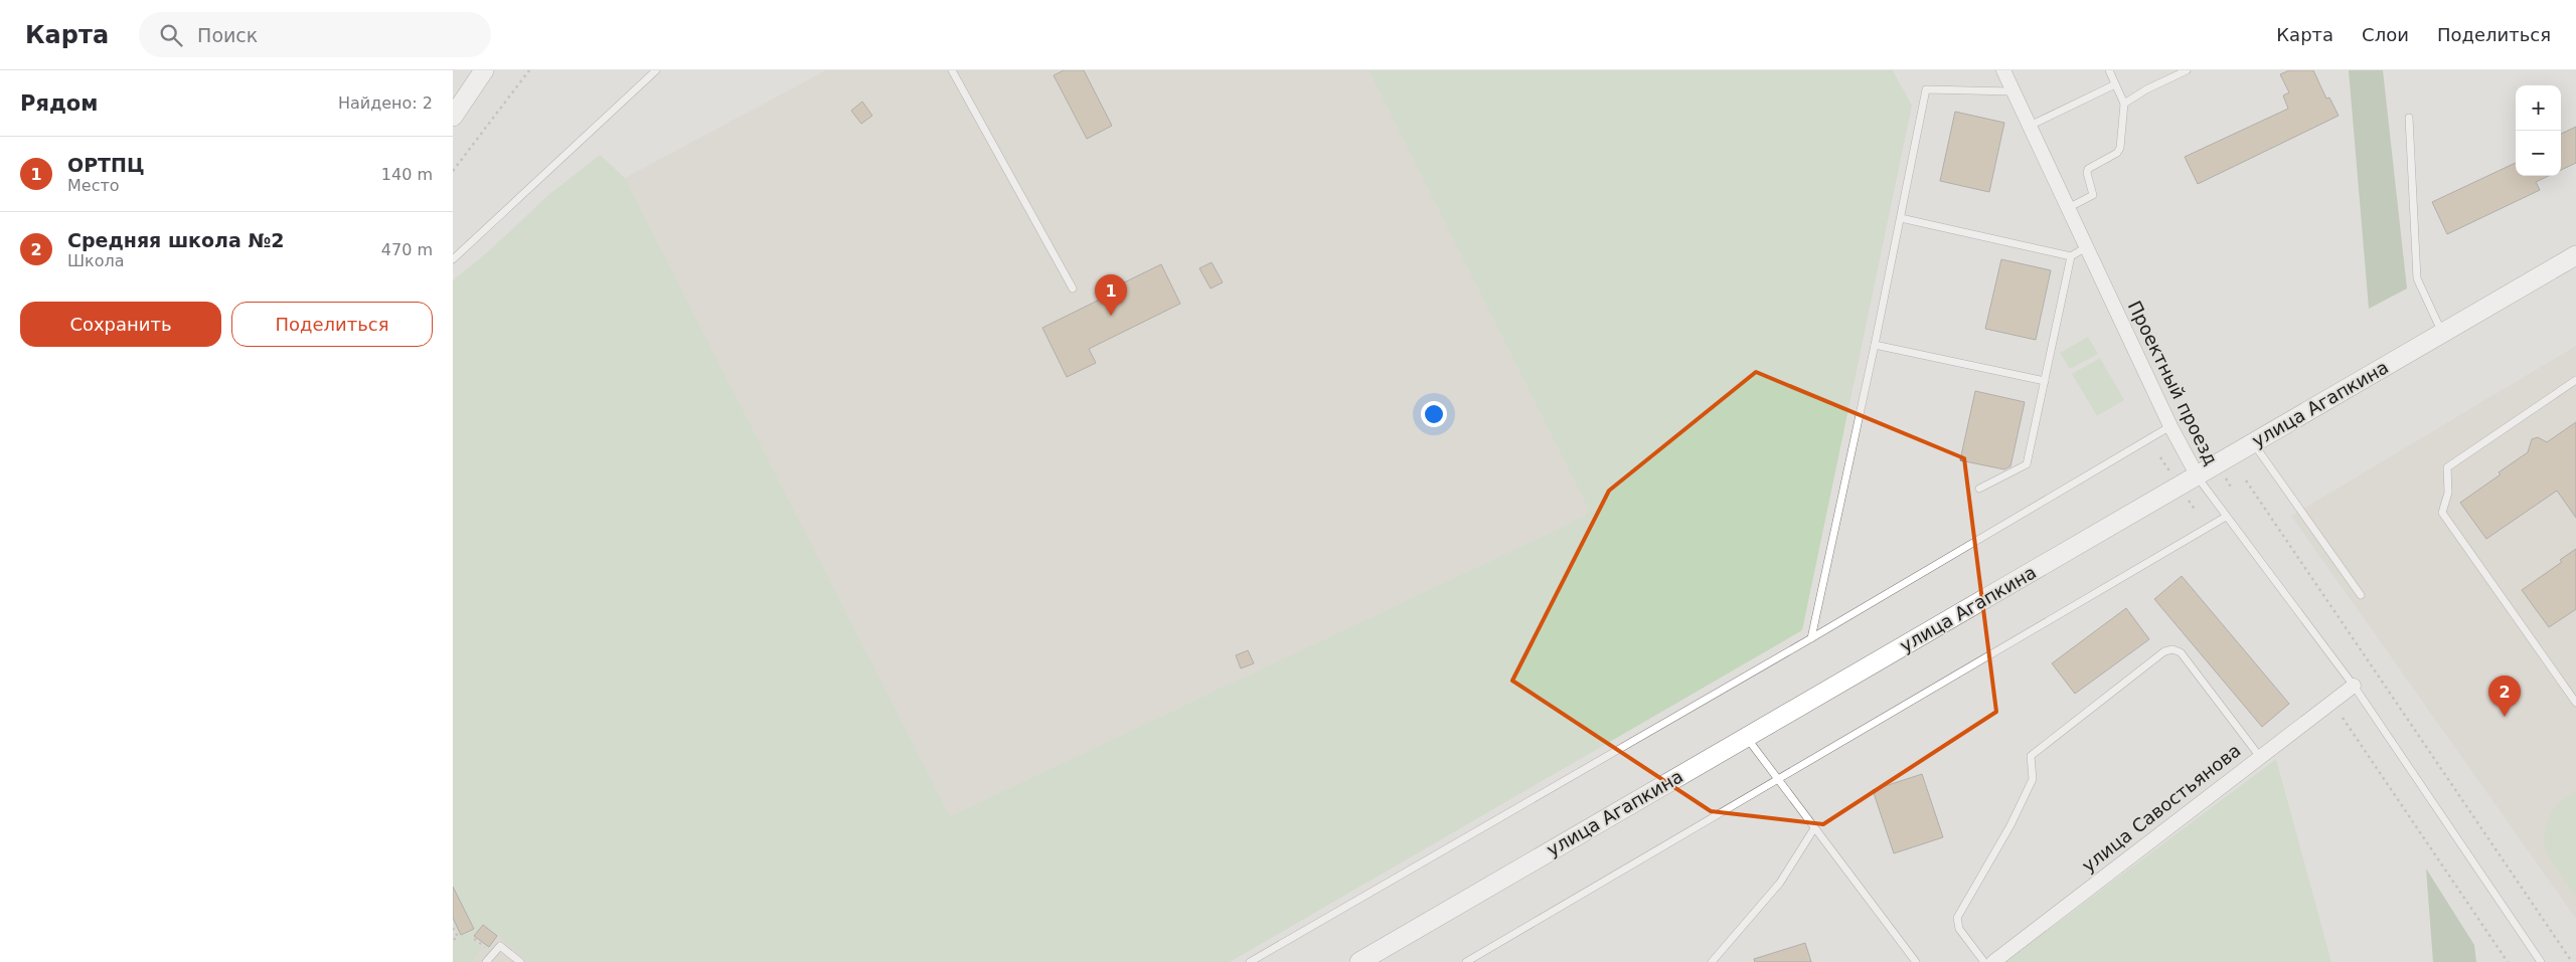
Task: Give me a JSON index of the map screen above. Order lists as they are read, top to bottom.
{
  "streets": {
    "main road": ["улица Агапкина"],
    "street": ["Проектный проезд", "улица Савостьянова"]
  },
  "crossings": [
    ["Проектный проезд", "улица Агапкина"],
    ["Проектный проезд", "улица Савостьянова"]
  ],
  "page": {
    "header": "Карта",
    "search": "Поиск",
    "nav": ["Карта", "Слои", "Поделиться"],
    "heading": ["Рядом", "Найдено: 2"],
    "map_buttons": ["+", "−"],
    "list": [
      {
        "mark": "1",
        "name": "ОРТПЦ",
        "note": "Место",
        "value": "140 m"
      },
      {
        "mark": "2",
        "name": "Средняя школа №2",
        "note": "Школа",
        "value": "470 m"
      }
    ],
    "pins": ["1", "2"],
    "buttons": ["Сохранить", "Поделиться"]
  }
}
